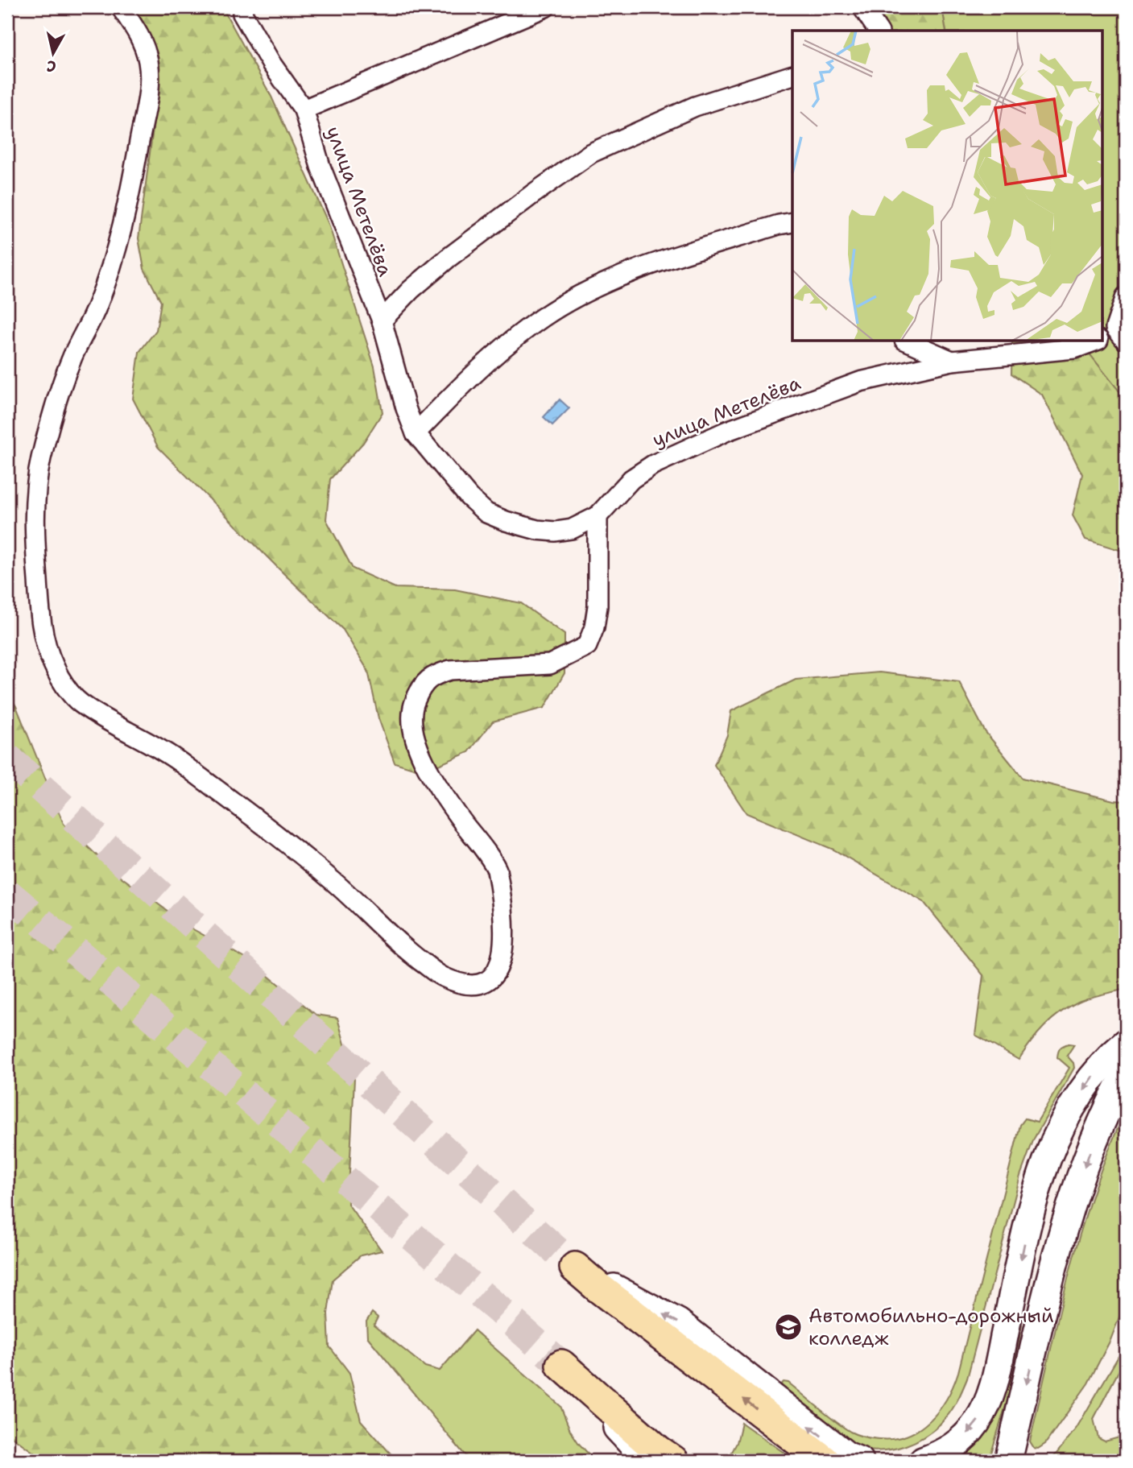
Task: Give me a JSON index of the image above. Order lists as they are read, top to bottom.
{
  "streets": {
    "street": ["улица Метелёва"]
  },
  "places": {
    "school or university": ["Автомобильно-дорожный колледж"]
  },
  "north": "bottom"
}
